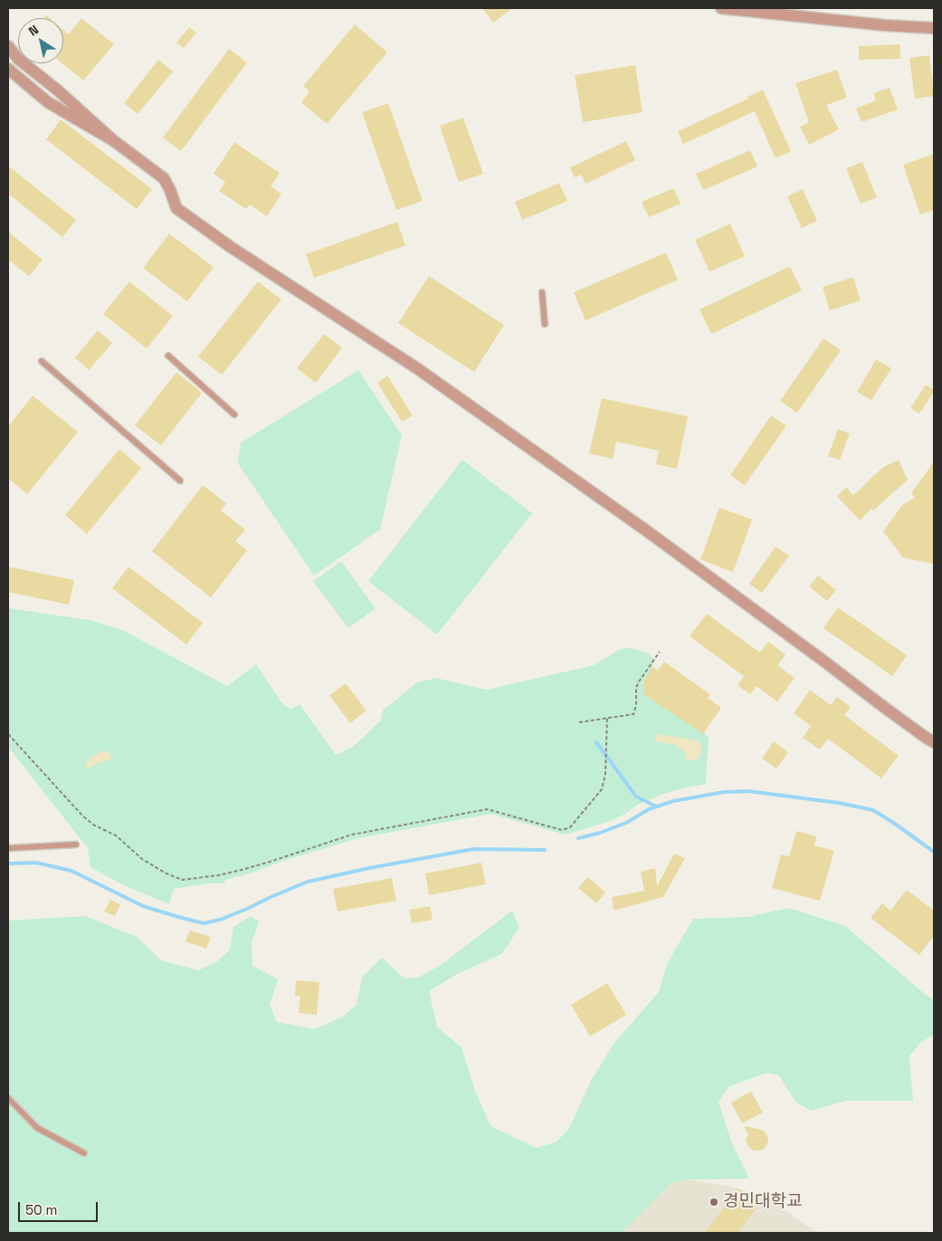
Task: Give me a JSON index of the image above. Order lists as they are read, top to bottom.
{
  "places": ["경민대학교"],
  "scale_bar": "50 m",
  "north": "top left"
}
